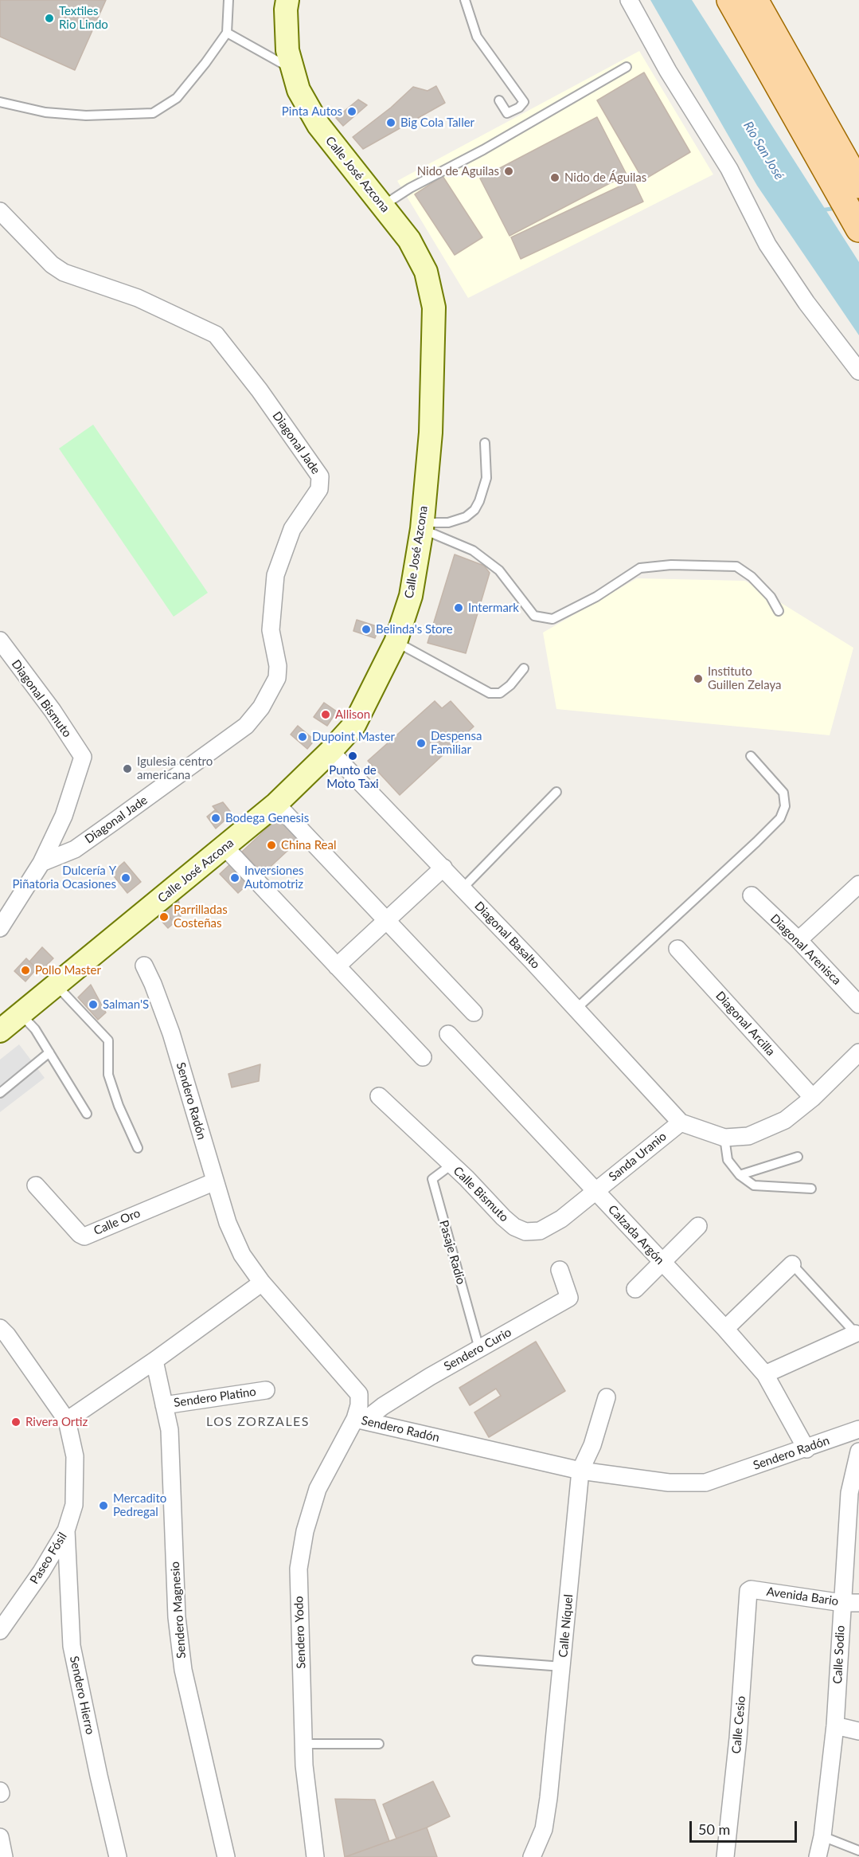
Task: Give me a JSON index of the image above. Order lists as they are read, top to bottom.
{
  "streets": {
    "main road": ["Calle José Azcona"],
    "street": [
      "Diagonal Jade",
      "Diagonal Bismuto",
      "Diagonal Basalto",
      "Diagonal Arenisca",
      "Diagonal Arcilla",
      "Sendero Radón",
      "Sanda Uranio",
      "Calle Bismuto",
      "Calle Oro",
      "Calzada Argón",
      "Sendero Curio",
      "Sendero Platino",
      "Paseo Fósil",
      "Avenida Bario",
      "Sendero Magnesio",
      "Calle Níquel",
      "Sendero Yodo",
      "Calle Sodio",
      "Sendero Hierro",
      "Calle Cesio"
    ],
    "lane": ["Pasaje Radio"]
  },
  "crossings": [
    ["Calle José Azcona", "Diagonal Basalto"],
    ["Diagonal Jade", "Diagonal Bismuto"],
    ["Diagonal Basalto", "Sanda Uranio"],
    ["Sendero Radón", "Calle Oro"],
    ["Sendero Radón", "Calzada Argón"],
    ["Sendero Radón", "Sendero Curio"],
    ["Sendero Radón", "Calle Níquel"],
    ["Sendero Radón", "Sendero Yodo"],
    ["Sanda Uranio", "Calle Bismuto"],
    ["Sanda Uranio", "Calzada Argón"],
    ["Calle Bismuto", "Calzada Argón"],
    ["Calle Bismuto", "Pasaje Radio"],
    ["Pasaje Radio", "Sendero Curio"],
    ["Sendero Curio", "Sendero Yodo"],
    ["Sendero Platino", "Sendero Magnesio"],
    ["Paseo Fósil", "Sendero Hierro"],
    ["Avenida Bario", "Calle Sodio"],
    ["Avenida Bario", "Calle Cesio"]
  ],
  "districts": ["LOS ZORZALES"],
  "water": ["Río San José"],
  "places": [
    "Textiles Rio Lindo",
    "Pinta Autos",
    "Big Cola Taller",
    "Nido de Aguilas",
    "Nido de Águilas",
    "Intermark",
    "Belinda's Store",
    "Instituto Guillen Zelaya",
    "Allison",
    "Dupoint Master",
    "Despensa Familiar",
    "Punto de Moto Taxi",
    "Igulesia centro americana",
    "Bodega Genesis",
    "China Real",
    "Dulcería Y Piñatoria Ocasiones",
    "Inversiones Automotriz",
    "Parrilladas Costeñas",
    "Pollo Master",
    "Salman'S",
    "Rivera Ortiz",
    "Mercadito Pedregal"
  ],
  "scale_bar": "50 m"
}
